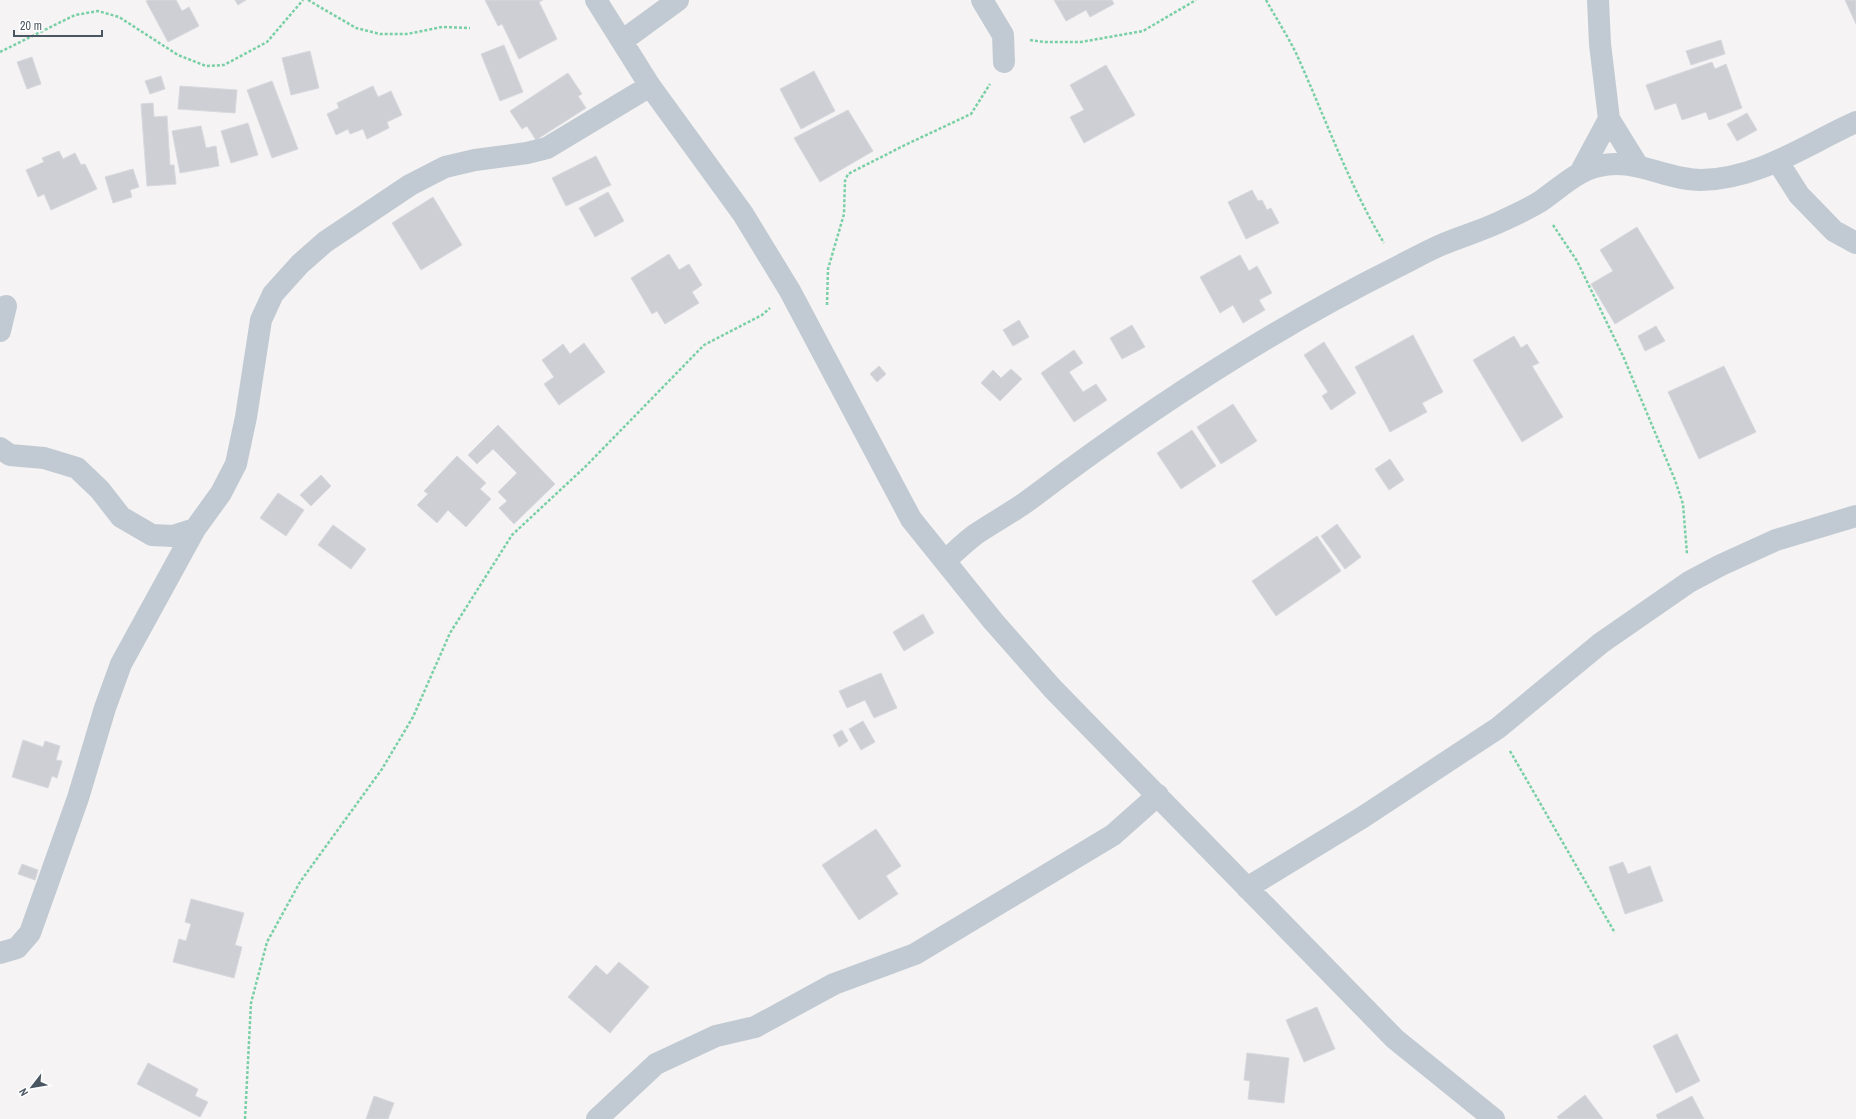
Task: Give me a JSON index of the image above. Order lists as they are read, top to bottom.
{
  "scale_bar": "20 m",
  "north": "bottom left"
}
